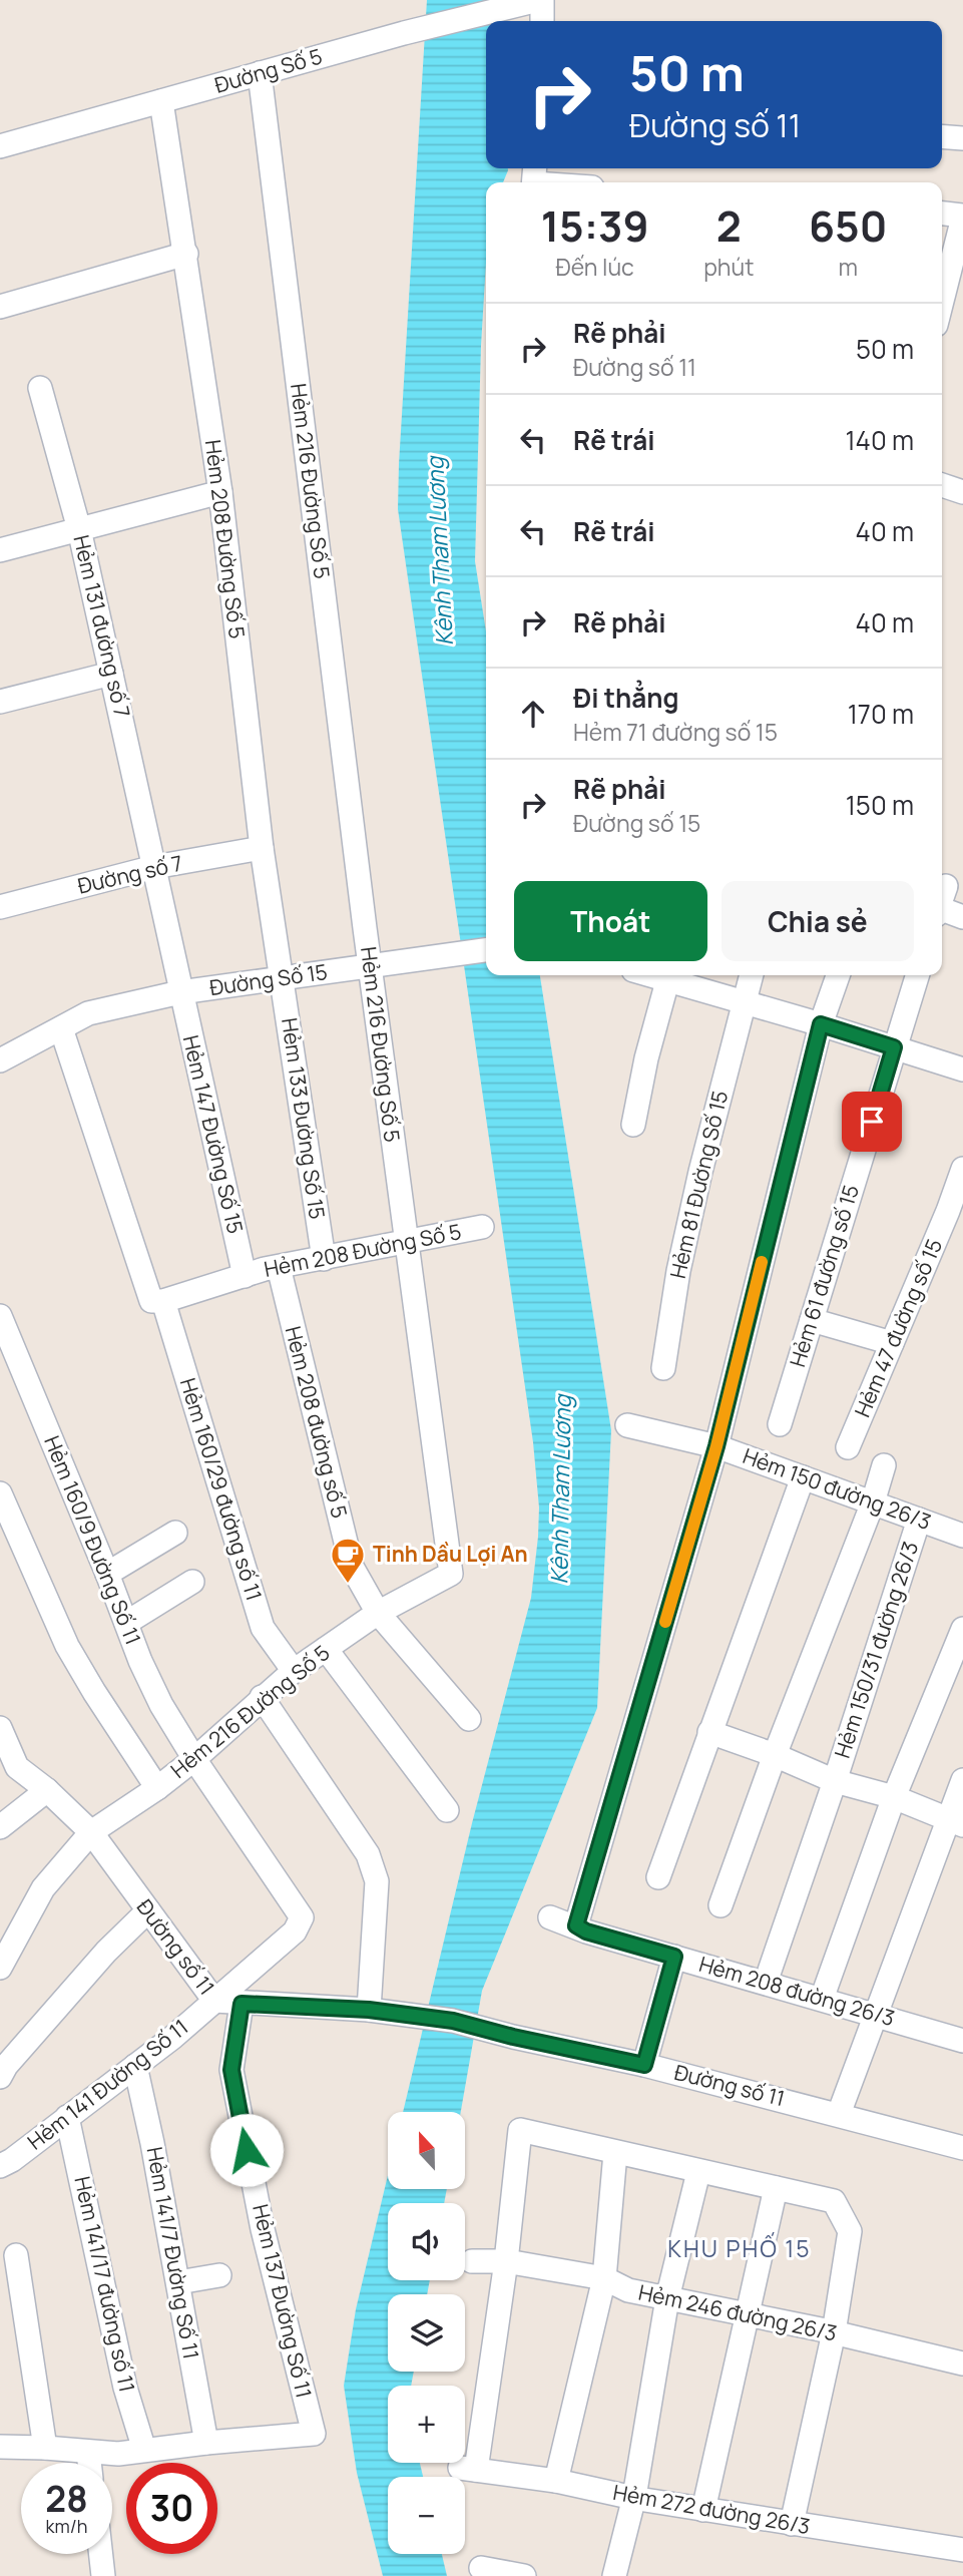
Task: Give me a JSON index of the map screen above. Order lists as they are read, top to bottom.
{
  "streets": {
    "street": [
      "Đường Số 5",
      "Hẻm 216 Đường Số 5",
      "Hẻm 208 Đường Số 5",
      "Hẻm 131 đường số 7",
      "Đường số 7",
      "Đường Số 15",
      "Hẻm 133 Đường Số 15",
      "Hẻm 147 Đường Số 15",
      "Hẻm 81 Đường Số 15",
      "Hẻm 61 đường số 15",
      "Hẻm 47 đường số 15",
      "Hẻm 208 đường số 5",
      "Hẻm 160/29 đường số 11",
      "Hẻm 150 đường 26/3",
      "Hẻm 160/9 Đường Số 11",
      "Hẻm 150/31 đường 26/3",
      "Đường số 11",
      "Hẻm 208 đường 26/3",
      "Hẻm 141 Đường Số 11",
      "Hẻm 141/7 Đường Số 11",
      "Hẻm 141/17 đường số 11",
      "Hẻm 137 Đường Số 11",
      "Hẻm 246 đường 26/3",
      "Hẻm 272 đường 26/3"
    ]
  },
  "crossings": [
    ["Đường Số 5", "Hẻm 216 Đường Số 5"],
    ["Đường Số 5", "Hẻm 208 Đường Số 5"],
    ["Hẻm 216 Đường Số 5", "Hẻm 208 Đường Số 5"],
    ["Hẻm 216 Đường Số 5", "Đường Số 15"],
    ["Hẻm 216 Đường Số 5", "Hẻm 208 đường số 5"],
    ["Hẻm 216 Đường Số 5", "Hẻm 160/29 đường số 11"],
    ["Hẻm 216 Đường Số 5", "Hẻm 160/9 Đường Số 11"],
    ["Hẻm 216 Đường Số 5", "Đường số 11"],
    ["Hẻm 208 Đường Số 5", "Đường số 7"],
    ["Hẻm 208 Đường Số 5", "Đường Số 15"],
    ["Hẻm 208 Đường Số 5", "Hẻm 133 Đường Số 15"],
    ["Hẻm 208 Đường Số 5", "Hẻm 147 Đường Số 15"],
    ["Hẻm 208 Đường Số 5", "Hẻm 208 đường số 5"],
    ["Hẻm 208 Đường Số 5", "Hẻm 160/29 đường số 11"],
    ["Hẻm 131 đường số 7", "Đường số 7"],
    ["Hẻm 131 đường số 7", "Đường Số 15"],
    ["Hẻm 131 đường số 7", "Hẻm 147 Đường Số 15"],
    ["Đường Số 15", "Hẻm 133 Đường Số 15"],
    ["Đường Số 15", "Hẻm 147 Đường Số 15"],
    ["Đường Số 15", "Hẻm 160/29 đường số 11"],
    ["Hẻm 150 đường 26/3", "Hẻm 150/31 đường 26/3"],
    ["Hẻm 160/9 Đường Số 11", "Đường số 11"],
    ["Hẻm 160/9 Đường Số 11", "Hẻm 141 Đường Số 11"],
    ["Đường số 11", "Hẻm 141 Đường Số 11"],
    ["Đường số 11", "Hẻm 137 Đường Số 11"],
    ["Hẻm 141 Đường Số 11", "Hẻm 141/7 Đường Số 11"],
    ["Hẻm 141 Đường Số 11", "Hẻm 141/17 đường số 11"],
    ["Hẻm 141/7 Đường Số 11", "Hẻm 137 Đường Số 11"],
    ["Hẻm 246 đường 26/3", "Hẻm 272 đường 26/3"]
  ],
  "districts": ["KHU PHỐ 15"],
  "water": ["Kênh Tham Lương"],
  "places": {
    "cafe": ["Tinh Dầu Lợi An"]
  },
  "north": "top",
  "page": {
    "turn": ["50 m", "Đường số 11"],
    "eta": [
      "15:39",
      "Đến lúc",
      "2",
      "phút",
      "650",
      "m"
    ],
    "list": [
      {
        "name": "Rẽ phải",
        "note": "Đường số 11",
        "value": "50 m"
      },
      {
        "name": "Rẽ trái",
        "value": "140 m"
      },
      {
        "name": "Rẽ trái",
        "value": "40 m"
      },
      {
        "name": "Rẽ phải",
        "value": "40 m"
      },
      {
        "name": "Đi thẳng",
        "note": "Hẻm 71 đường số 15",
        "value": "170 m"
      },
      {
        "name": "Rẽ phải",
        "note": "Đường số 15",
        "value": "150 m"
      }
    ],
    "buttons": ["Thoát", "Chia sẻ"],
    "map_buttons": ["+", "−"],
    "speed": "28 km/h",
    "limit": "30"
  }
}
